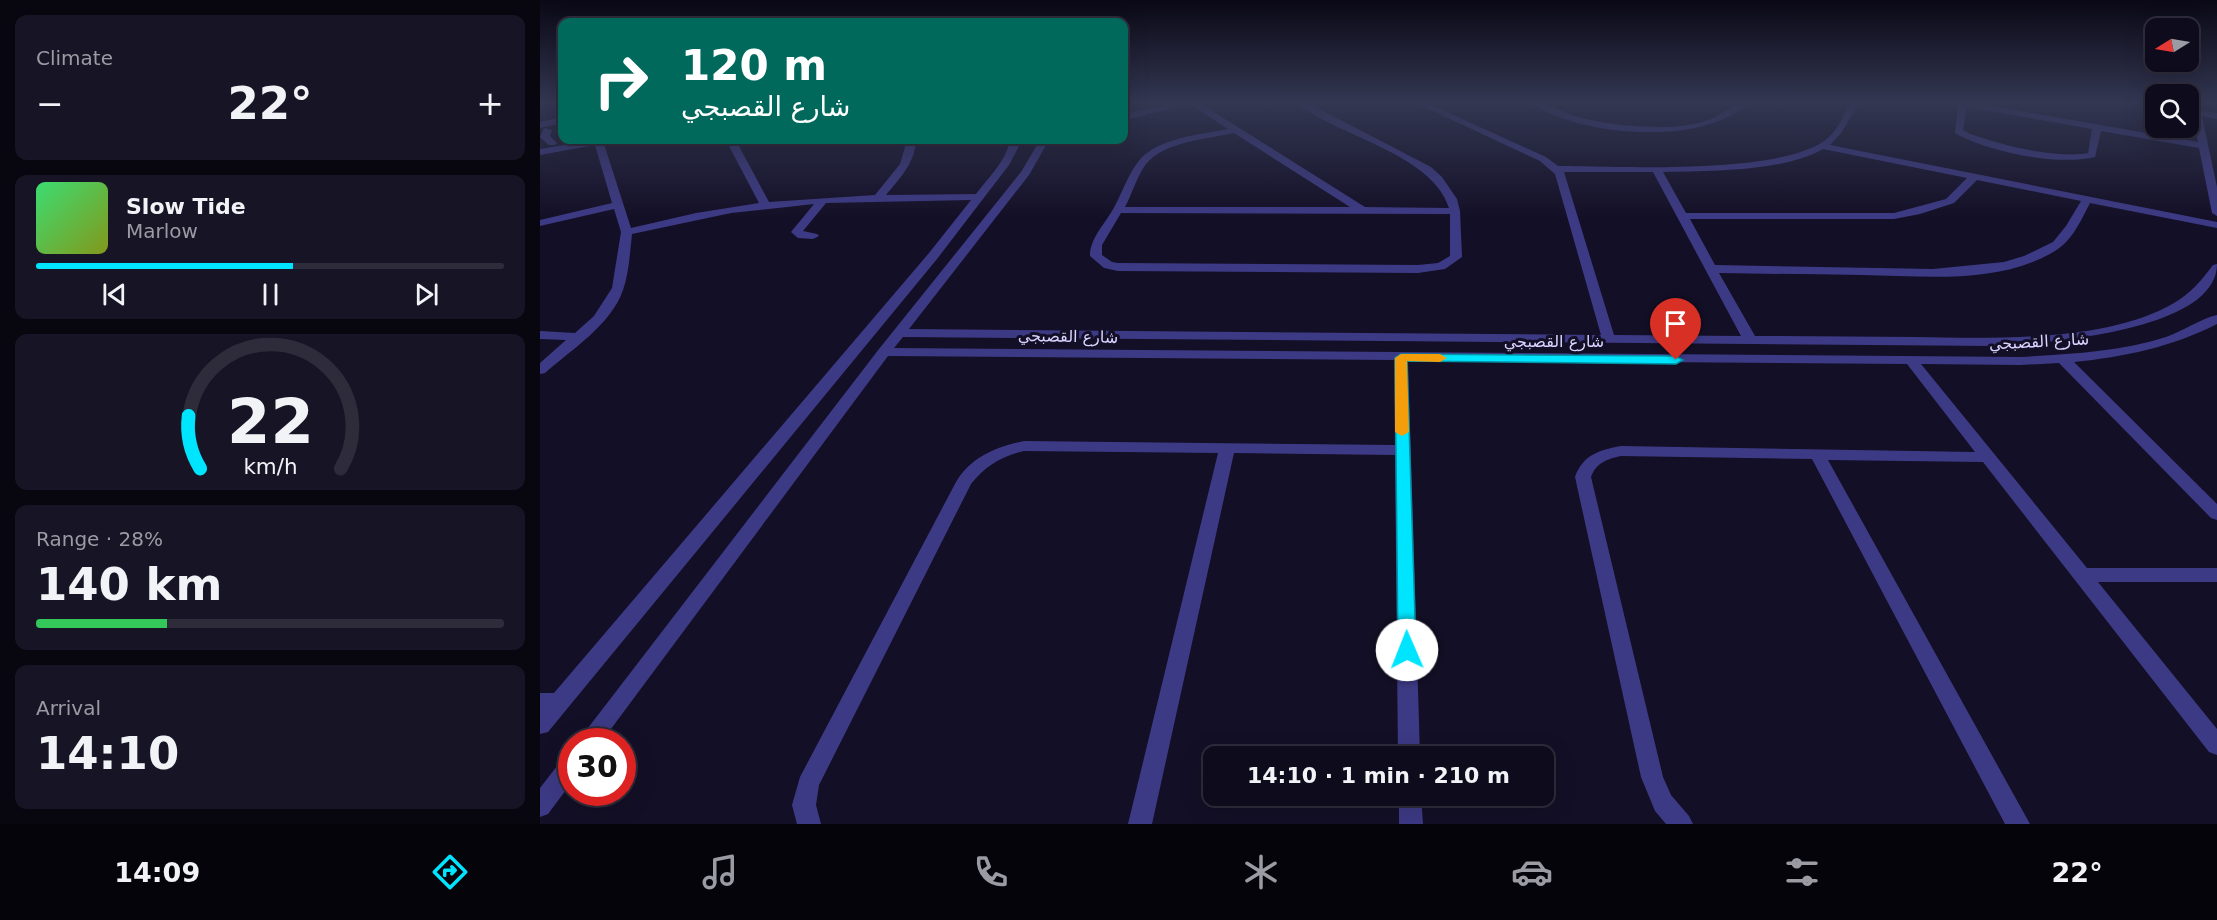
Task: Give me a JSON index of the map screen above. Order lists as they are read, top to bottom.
{
  "streets": {
    "street": ["شارع القصبجي"]
  },
  "north": "left",
  "page": {
    "tile": [
      "Climate",
      ["Range · 28%", "140 km"],
      ["Arrival", "14:10"]
    ],
    "turn": ["120 m", "شارع القصبجي"],
    "heat": ["−", "22°", "+"],
    "song": ["Slow Tide", "Marlow"],
    "limit": "30",
    "trip": "14:10 · 1 min · 210 m",
    "tabs": ["14:09", "22°"],
    "gauge": ["22", "km/h"]
  }
}
